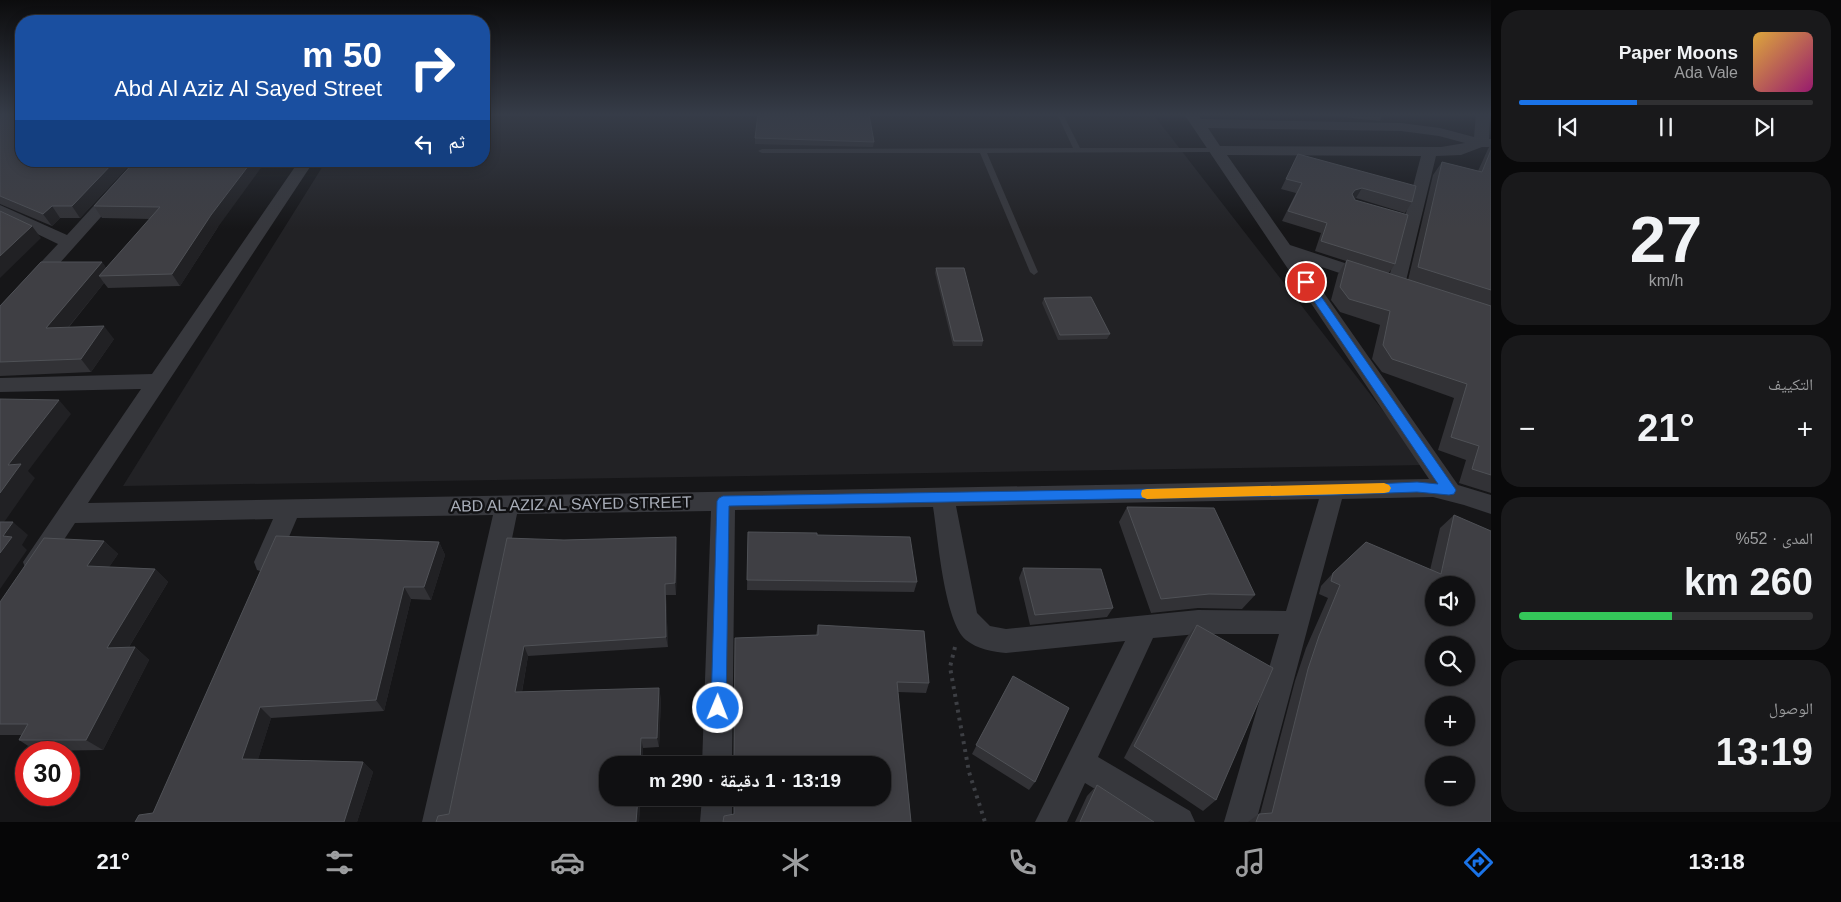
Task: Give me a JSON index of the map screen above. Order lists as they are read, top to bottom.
{
  "streets": {
    "street": ["ABD AL AZIZ AL SAYED STREET"]
  },
  "page": {
    "turn": ["50 m", "Abd Al Aziz Al Sayed Street"],
    "song": ["Paper Moons", "Ada Vale"],
    "then": "ثم",
    "tile": [
      ["27", "km/h"],
      "التكييف",
      ["المدى · 52%", "260 km"],
      ["الوصول", "13:19"]
    ],
    "heat": ["−", "21°", "+"],
    "map_buttons": ["+", "−"],
    "limit": "30",
    "trip": "13:19 · 1 دقيقة · 290 m",
    "tabs": ["13:18", "21°"]
  }
}
